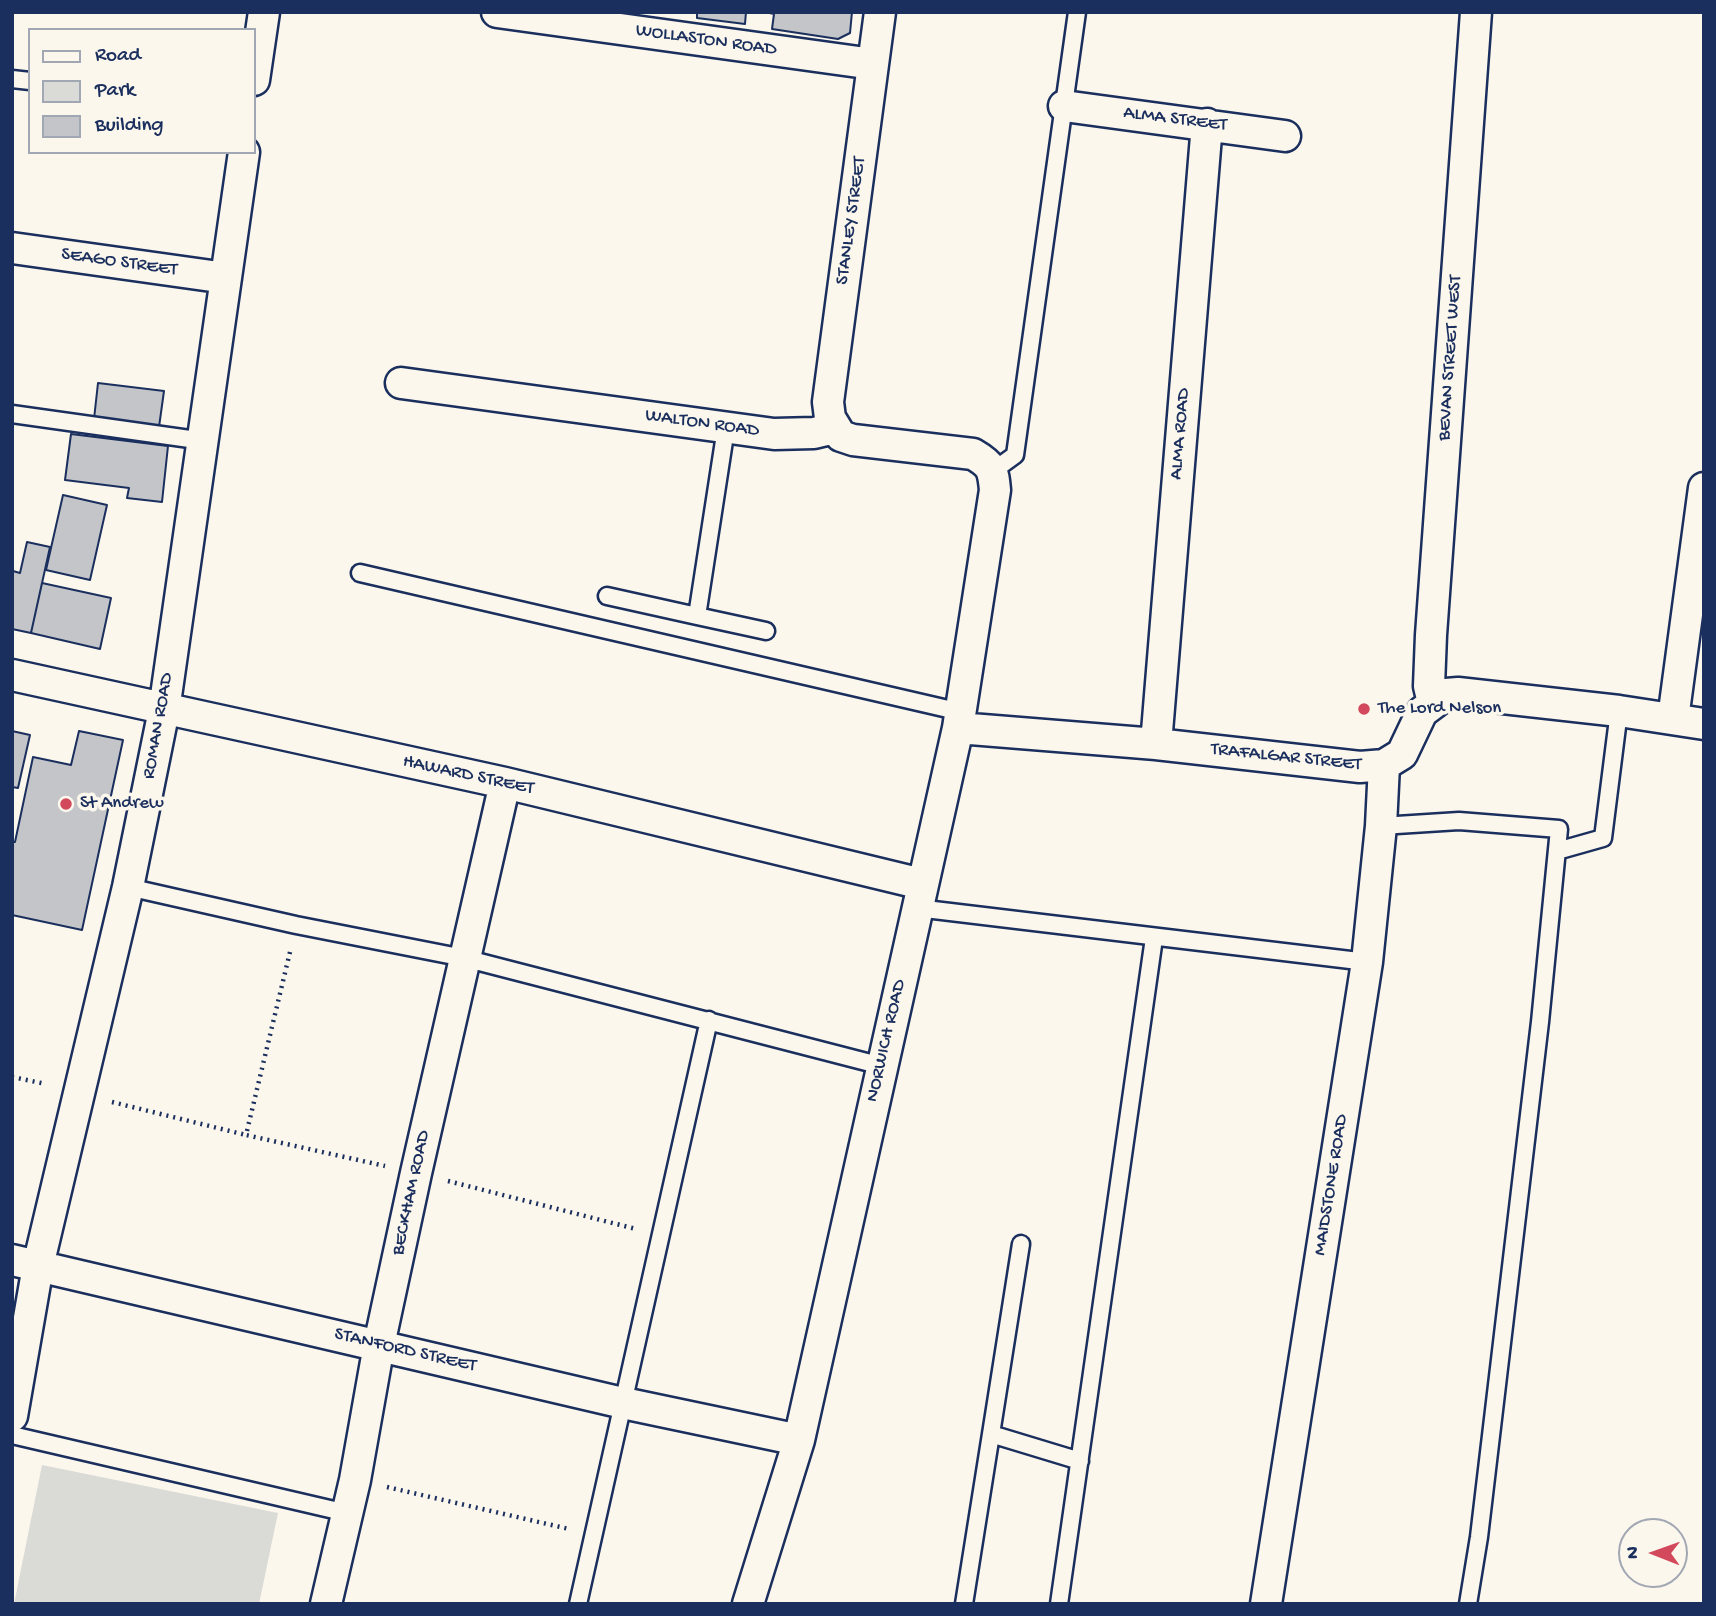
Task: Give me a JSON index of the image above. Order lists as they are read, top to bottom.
{
  "streets": {
    "street": [
      "WOLLASTON ROAD",
      "ALMA STREET",
      "STANLEY STREET",
      "SEAGO STREET",
      "BEVAN STREET WEST",
      "WALTON ROAD",
      "ALMA ROAD",
      "ROMAN ROAD",
      "TRAFALGAR STREET",
      "HAWARD STREET",
      "NORWICH ROAD",
      "MAIDSTONE ROAD",
      "BECKHAM ROAD",
      "STANFORD STREET"
    ]
  },
  "crossings": [
    ["WOLLASTON ROAD", "STANLEY STREET"],
    ["ALMA STREET", "ALMA ROAD"],
    ["STANLEY STREET", "WALTON ROAD"],
    ["SEAGO STREET", "ROMAN ROAD"],
    ["BEVAN STREET WEST", "TRAFALGAR STREET"],
    ["ALMA ROAD", "TRAFALGAR STREET"],
    ["ROMAN ROAD", "HAWARD STREET"],
    ["ROMAN ROAD", "STANFORD STREET"],
    ["TRAFALGAR STREET", "NORWICH ROAD"],
    ["TRAFALGAR STREET", "MAIDSTONE ROAD"],
    ["HAWARD STREET", "NORWICH ROAD"],
    ["HAWARD STREET", "BECKHAM ROAD"],
    ["NORWICH ROAD", "STANFORD STREET"],
    ["BECKHAM ROAD", "STANFORD STREET"]
  ],
  "places": ["The Lord Nelson", "St Andrew"],
  "legend": ["Road", "Park", "Building"],
  "north": "left"
}
